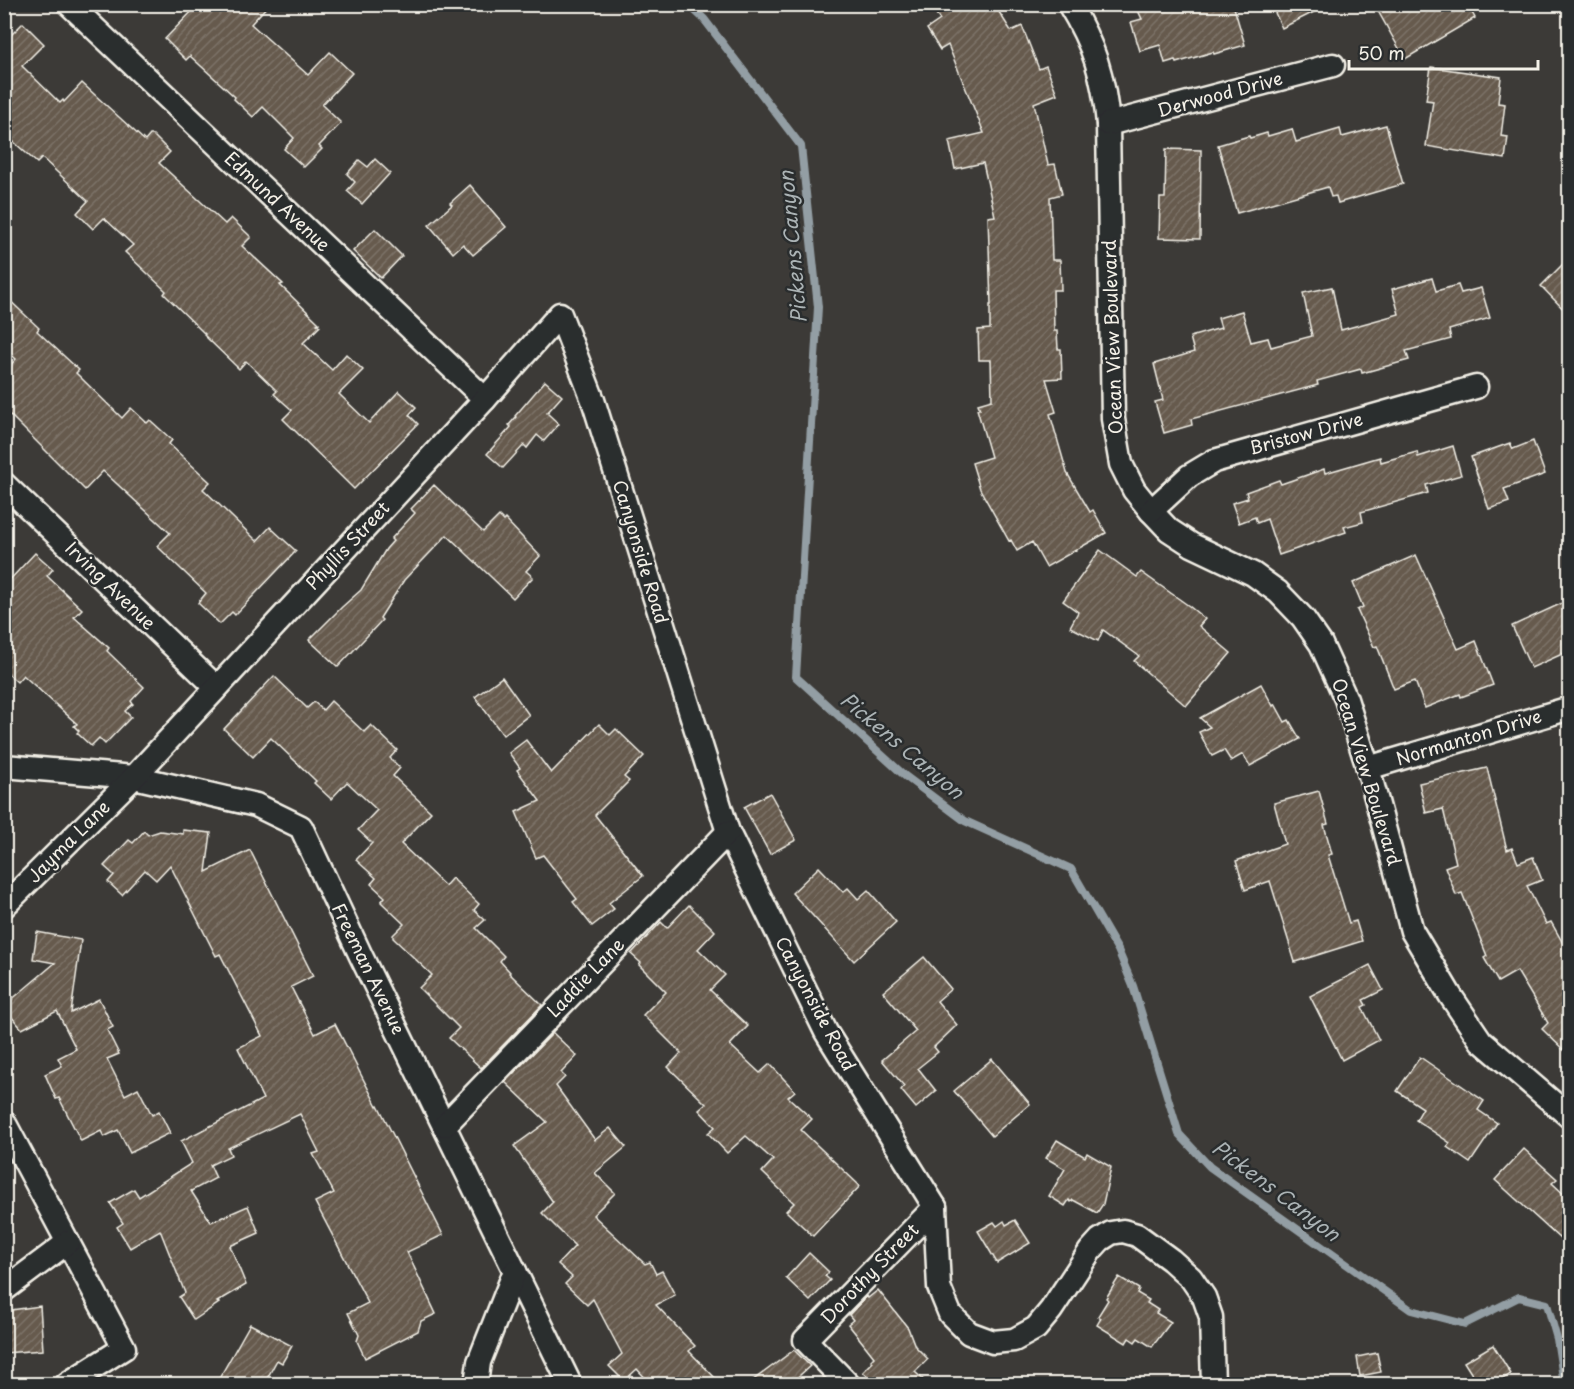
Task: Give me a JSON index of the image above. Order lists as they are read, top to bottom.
{
  "streets": {
    "street": [
      "Derwood Drive",
      "Edmund Avenue",
      "Ocean View Boulevard",
      "Bristow Drive",
      "Phyllis Street",
      "Canyonside Road",
      "Irving Avenue",
      "Normanton Drive",
      "Jayma Lane",
      "Freeman Avenue",
      "Laddie Lane",
      "Dorothy Street"
    ]
  },
  "crossings": [
    ["Derwood Drive", "Ocean View Boulevard"],
    ["Edmund Avenue", "Phyllis Street"],
    ["Ocean View Boulevard", "Bristow Drive"],
    ["Ocean View Boulevard", "Normanton Drive"],
    ["Phyllis Street", "Canyonside Road"],
    ["Phyllis Street", "Irving Avenue"],
    ["Phyllis Street", "Jayma Lane"],
    ["Phyllis Street", "Freeman Avenue"],
    ["Canyonside Road", "Laddie Lane"],
    ["Canyonside Road", "Dorothy Street"],
    ["Jayma Lane", "Freeman Avenue"],
    ["Freeman Avenue", "Laddie Lane"]
  ],
  "water": ["Pickens Canyon"],
  "scale_bar": "50 m"
}
